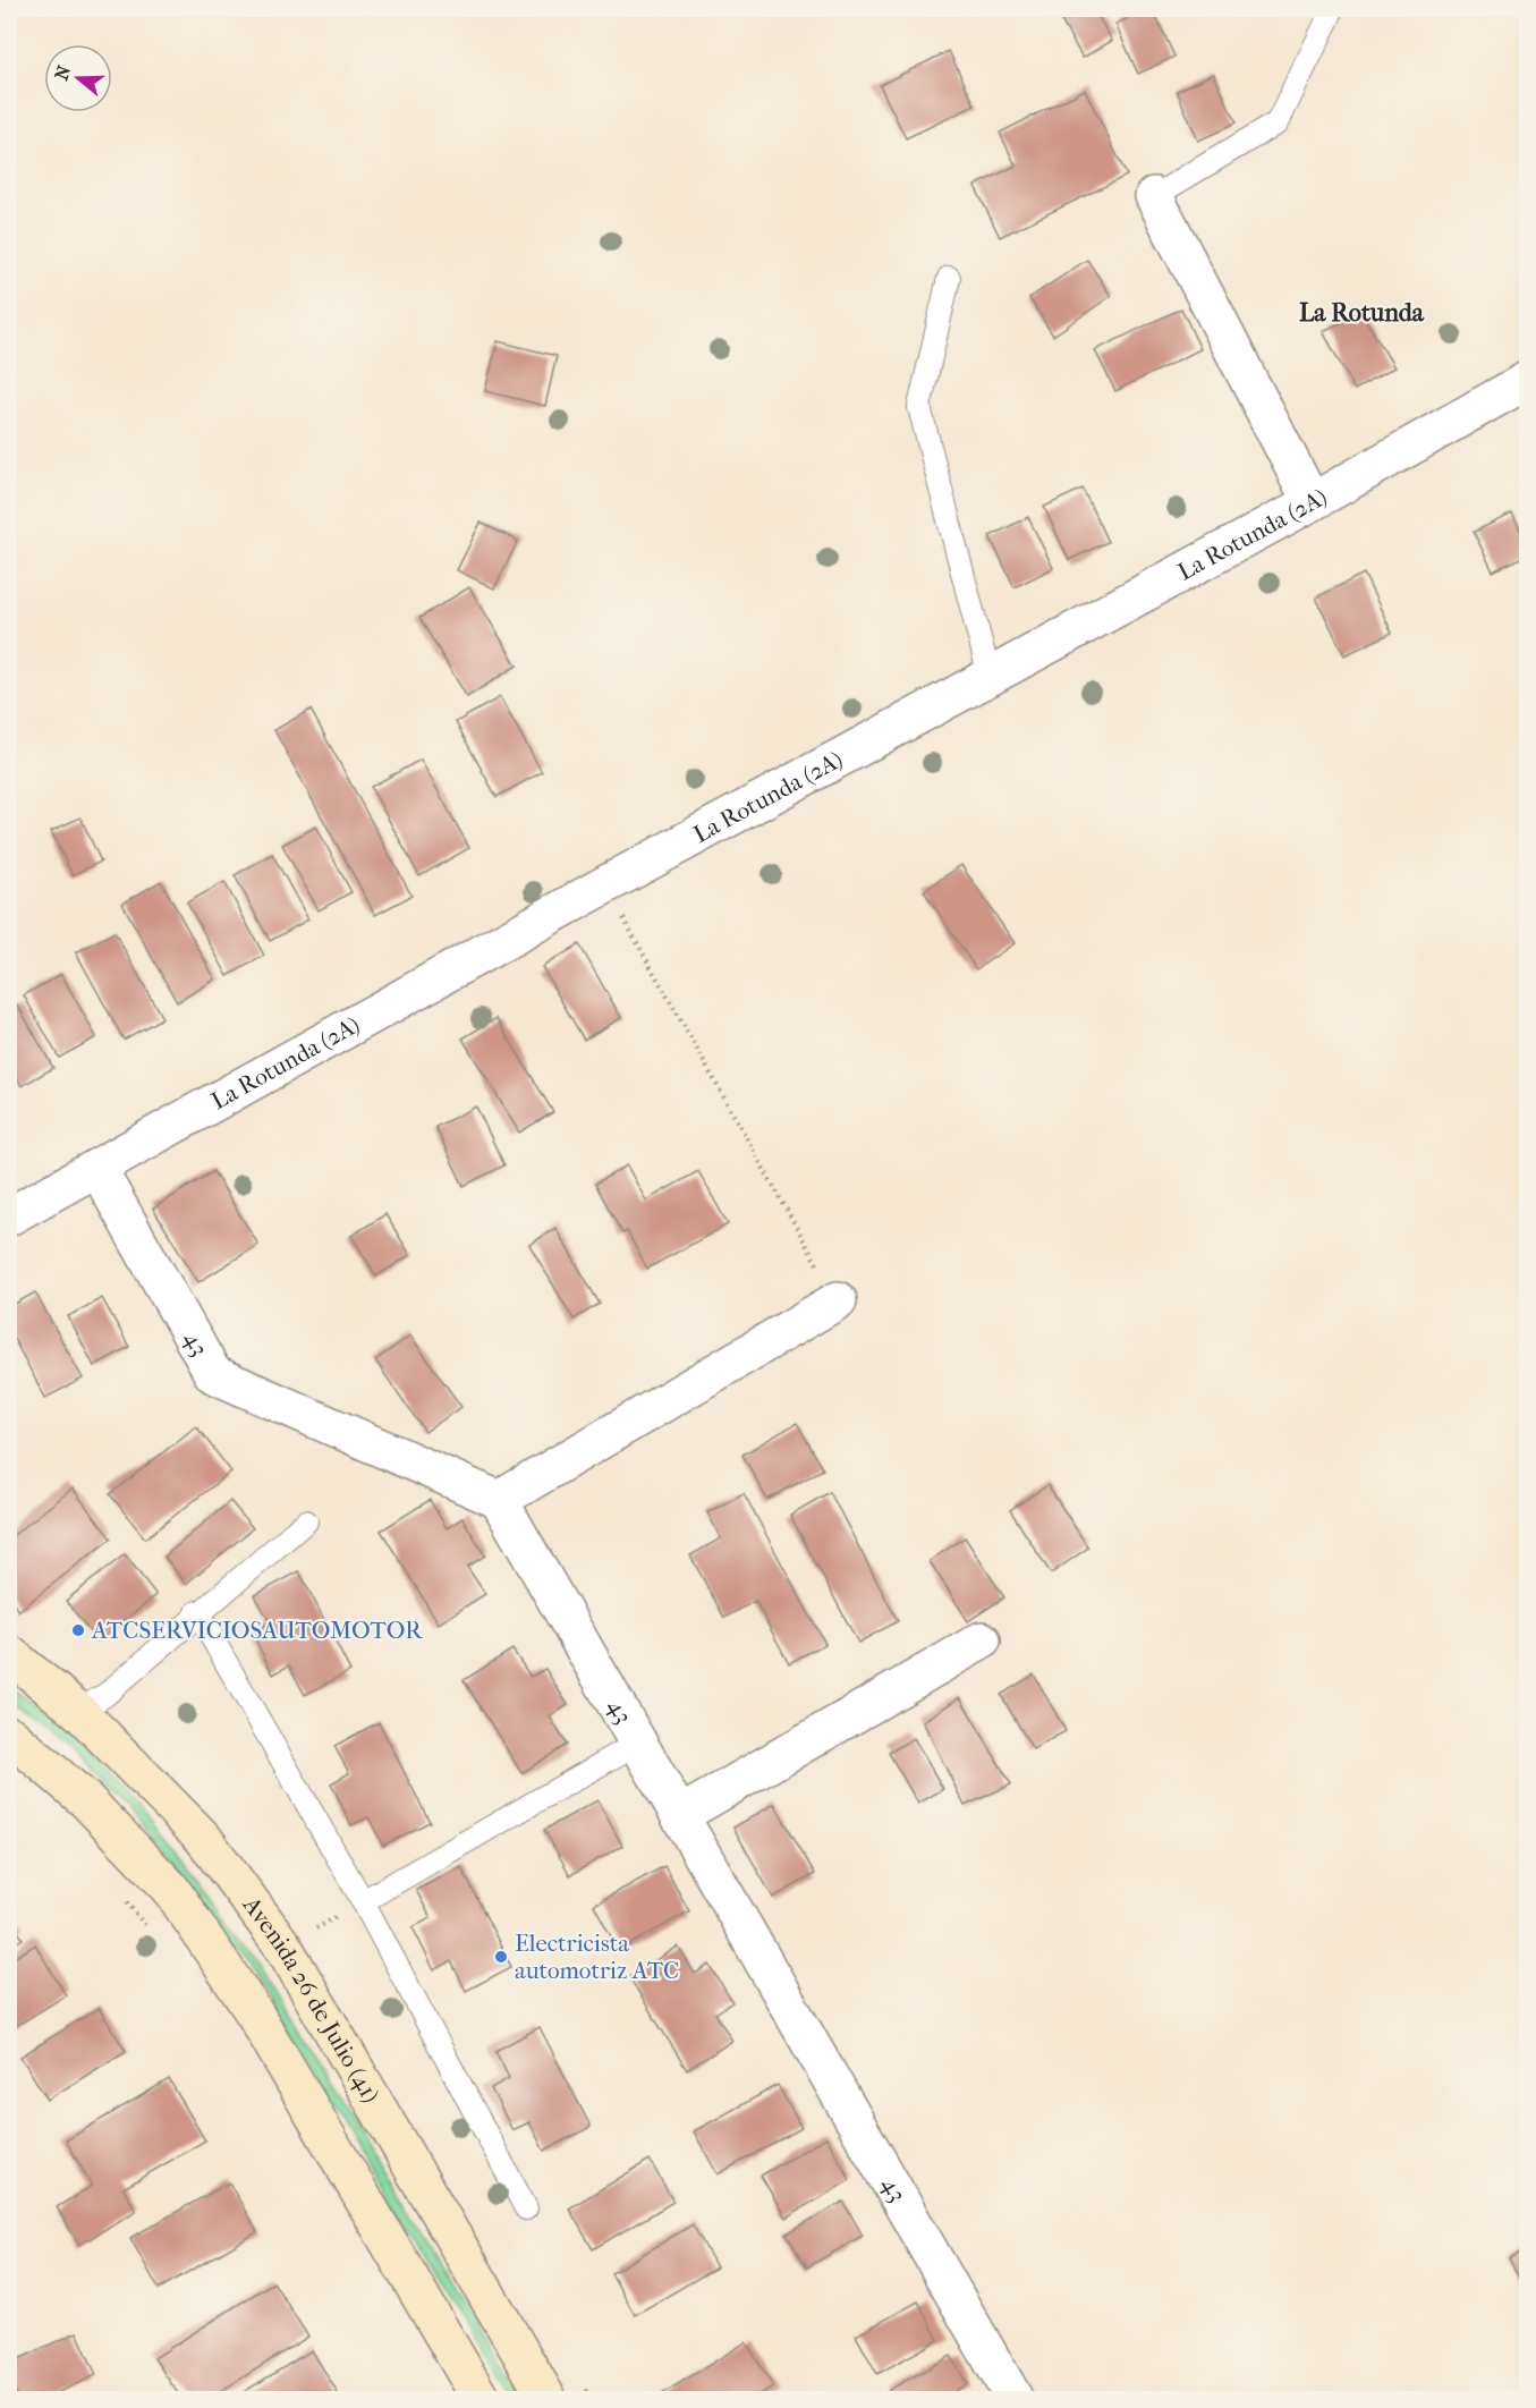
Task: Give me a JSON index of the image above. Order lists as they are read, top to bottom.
{
  "streets": {
    "main road": ["Avenida 26 de Julio (41)"],
    "street": ["La Rotunda (2A)", "43"]
  },
  "crossings": [
    ["La Rotunda (2A)", "43"]
  ],
  "districts": ["La Rotunda"],
  "places": ["ATCSERVICIOSAUTOMOTOR", "Electricista automotriz ATC"],
  "north": "left"
}
